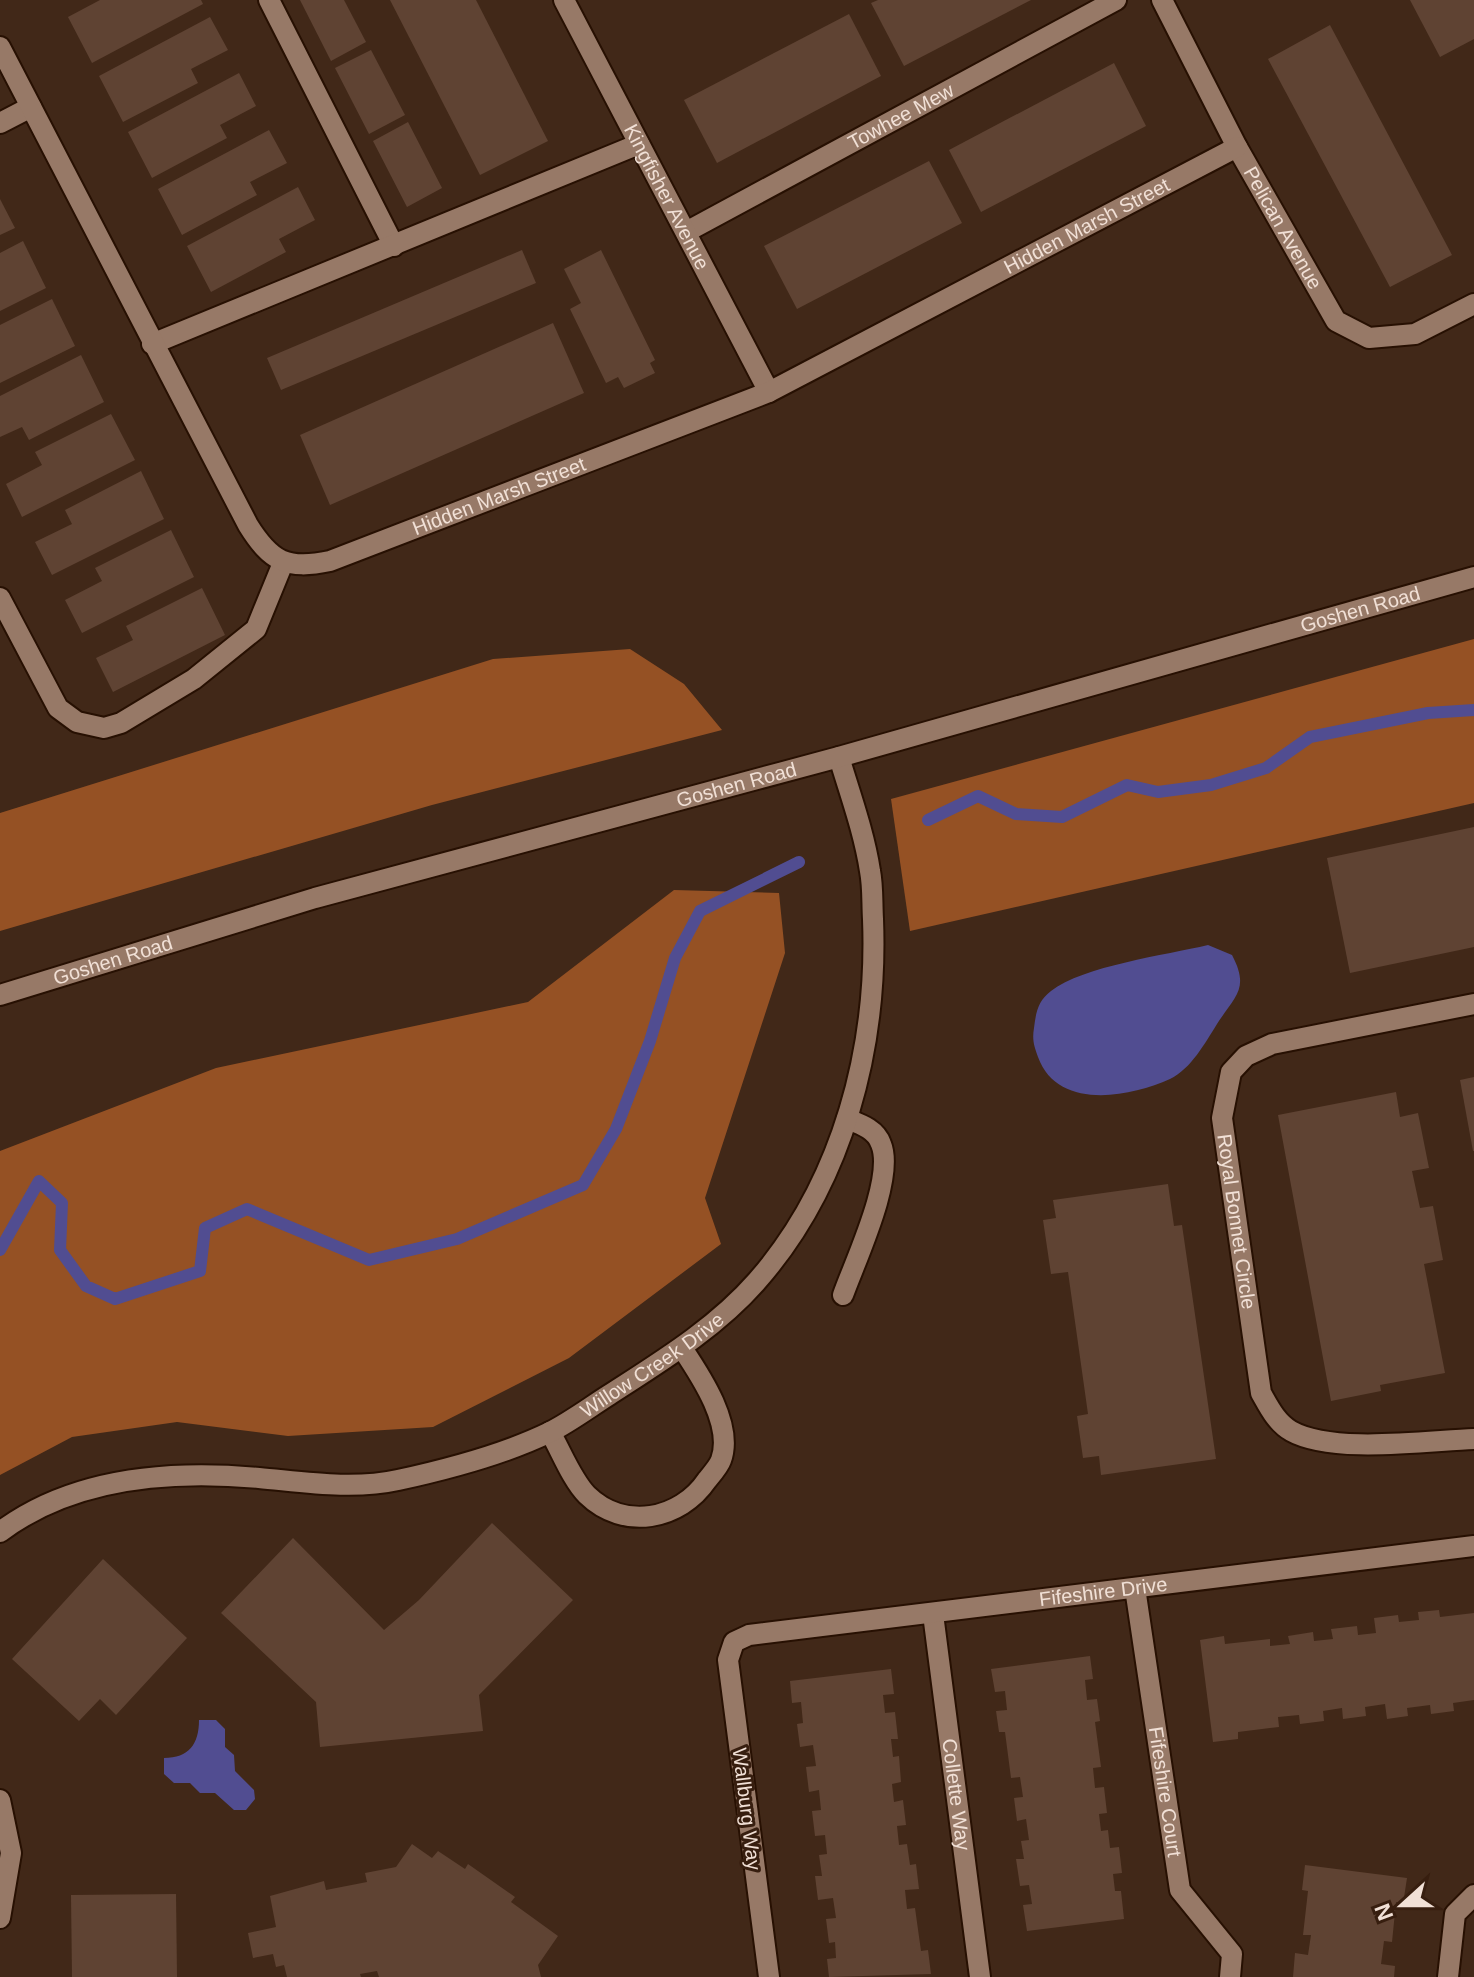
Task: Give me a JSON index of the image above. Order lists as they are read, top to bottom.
{
  "streets": {
    "street": [
      "Towhee Mew",
      "Kingfisher Avenue",
      "Hidden Marsh Street",
      "Pelican Avenue",
      "Goshen Road",
      "Royal Bonnet Circle",
      "Willow Creek Drive",
      "Fifeshire Drive",
      "Fifeshire Court",
      "Collette Way",
      "Wallburg Way"
    ]
  },
  "crossings": [
    ["Towhee Mew", "Kingfisher Avenue"],
    ["Kingfisher Avenue", "Hidden Marsh Street"],
    ["Hidden Marsh Street", "Pelican Avenue"],
    ["Goshen Road", "Willow Creek Drive"],
    ["Fifeshire Drive", "Fifeshire Court"],
    ["Fifeshire Drive", "Collette Way"],
    ["Fifeshire Drive", "Wallburg Way"]
  ],
  "north": "left"
}
